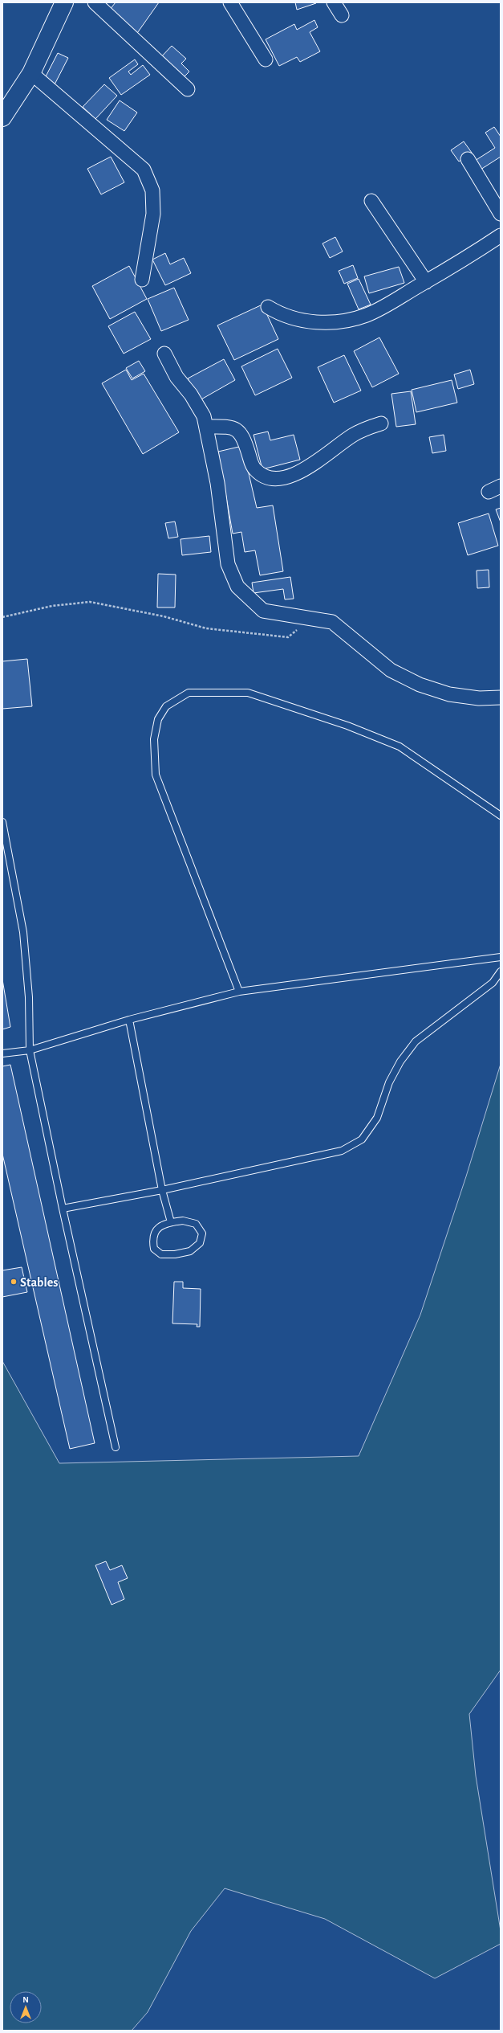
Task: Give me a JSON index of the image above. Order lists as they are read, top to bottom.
{
  "places": ["Stables"],
  "north": "top"
}
